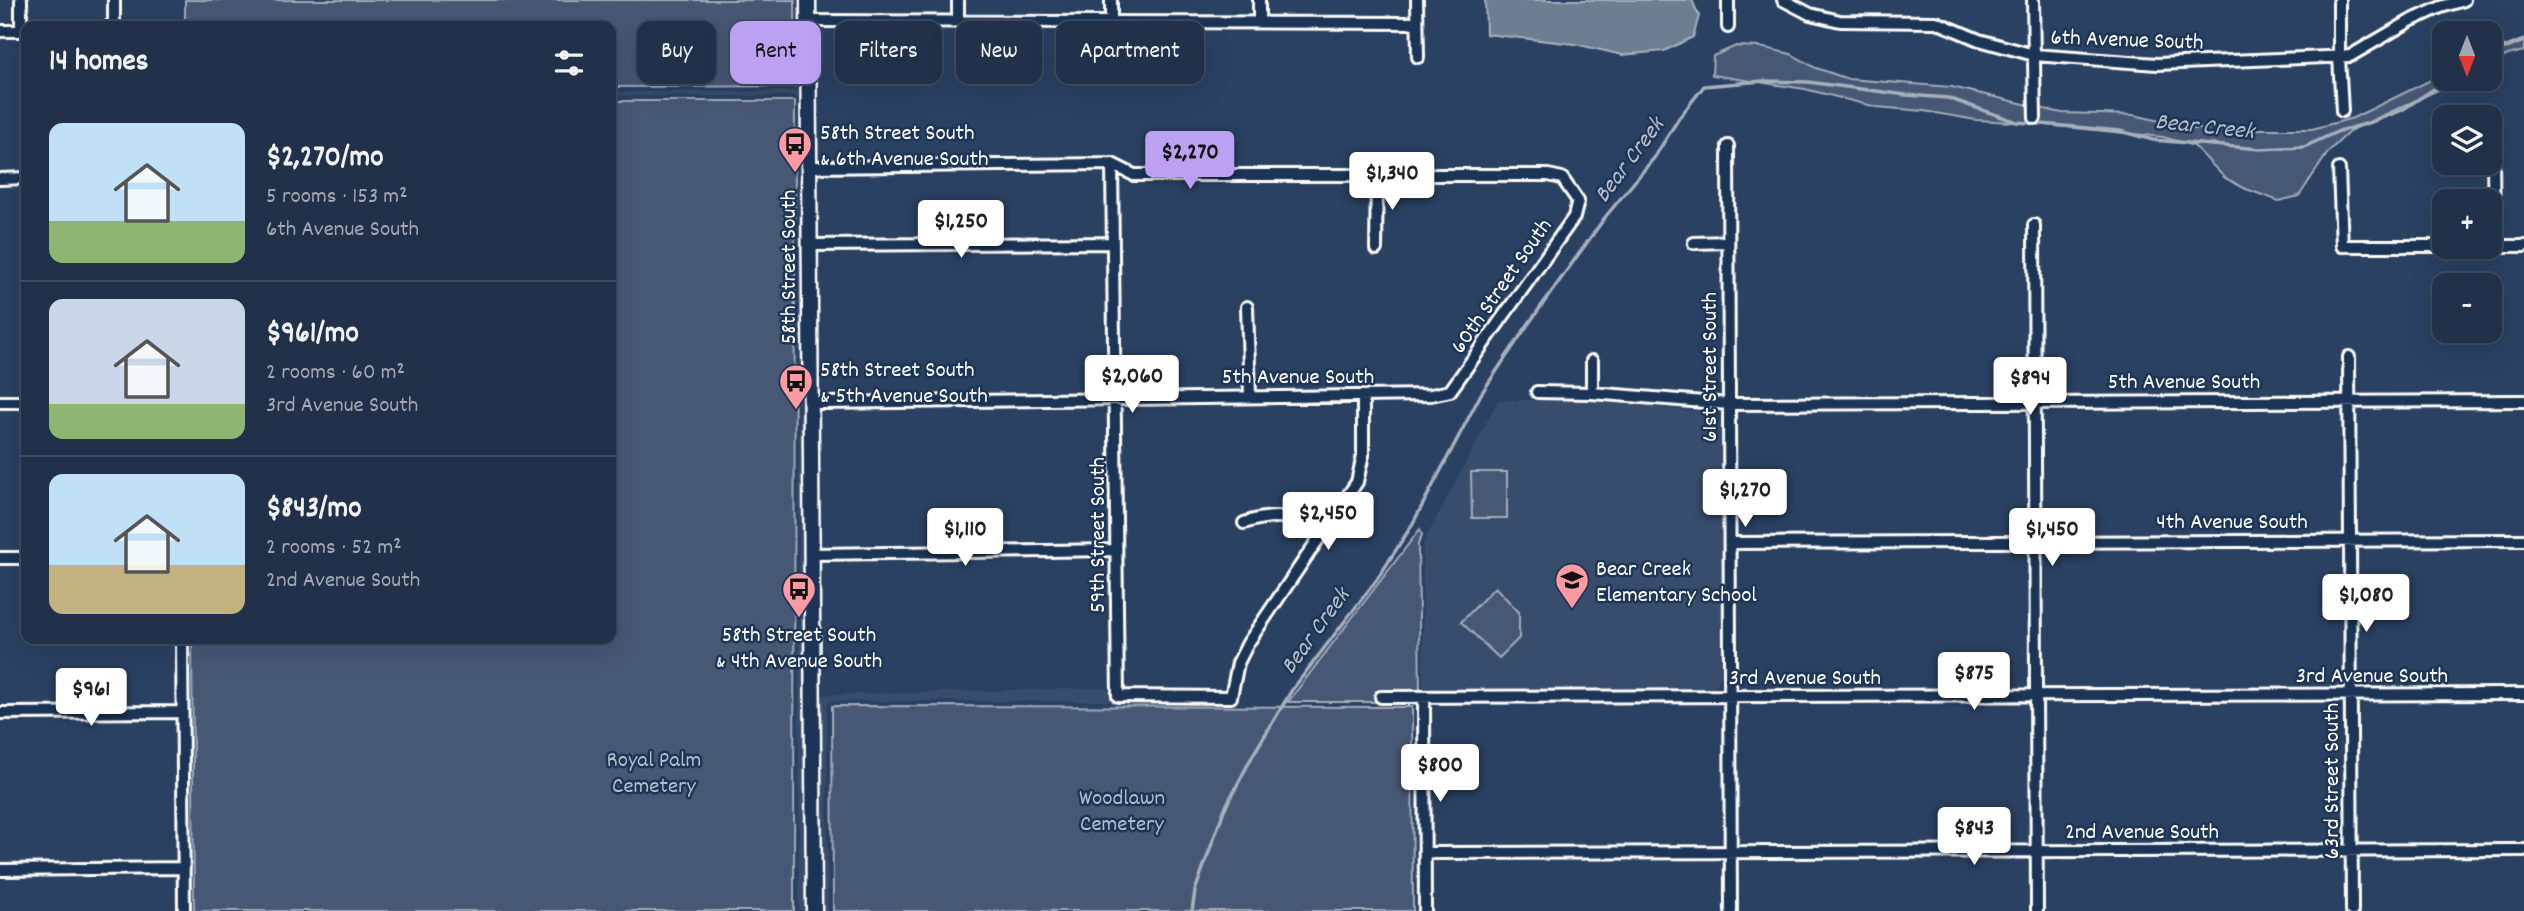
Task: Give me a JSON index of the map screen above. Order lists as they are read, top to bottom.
{
  "streets": {
    "street": [
      "6th Avenue South",
      "58th Street South",
      "60th Street South",
      "61st Street South",
      "5th Avenue South",
      "4th Avenue South",
      "59th Street South",
      "3rd Avenue South",
      "63rd Street South",
      "2nd Avenue South"
    ]
  },
  "crossings": [
    ["58th Street South", "5th Avenue South"],
    ["60th Street South", "5th Avenue South"],
    ["61st Street South", "5th Avenue South"],
    ["61st Street South", "4th Avenue South"],
    ["61st Street South", "3rd Avenue South"],
    ["61st Street South", "2nd Avenue South"],
    ["5th Avenue South", "59th Street South"],
    ["5th Avenue South", "63rd Street South"],
    ["4th Avenue South", "63rd Street South"],
    ["3rd Avenue South", "63rd Street South"],
    ["63rd Street South", "2nd Avenue South"]
  ],
  "water": ["Bear Creek"],
  "parks": ["Royal Palm Cemetery", "Woodlawn Cemetery"],
  "places": {
    "bus stop": ["58th Street South & 6th Avenue South", "58th Street South & 5th Avenue South", "58th Street South & 4th Avenue South"],
    "school or university": ["Bear Creek Elementary School"]
  },
  "north": "bottom",
  "page": {
    "map_buttons": ["+", "−"],
    "chip": [
      "Buy",
      "Rent",
      "Filters",
      "New",
      "Apartment"
    ],
    "heading": "14 homes",
    "list": [
      {
        "name": "$2,270/mo",
        "note": "5 rooms · 153 m² · 6th Avenue South"
      },
      {
        "name": "$961/mo",
        "note": "2 rooms · 60 m² · 3rd Avenue South"
      },
      {
        "name": "$843/mo",
        "note": "2 rooms · 52 m² · 2nd Avenue South"
      }
    ],
    "price": [
      "$2,270",
      "$1,340",
      "$1,250",
      "$2,060",
      "$894",
      "$1,270",
      "$2,450",
      "$1,110",
      "$1,450",
      "$1,080",
      "$875",
      "$961",
      "$800",
      "$843"
    ]
  }
}
